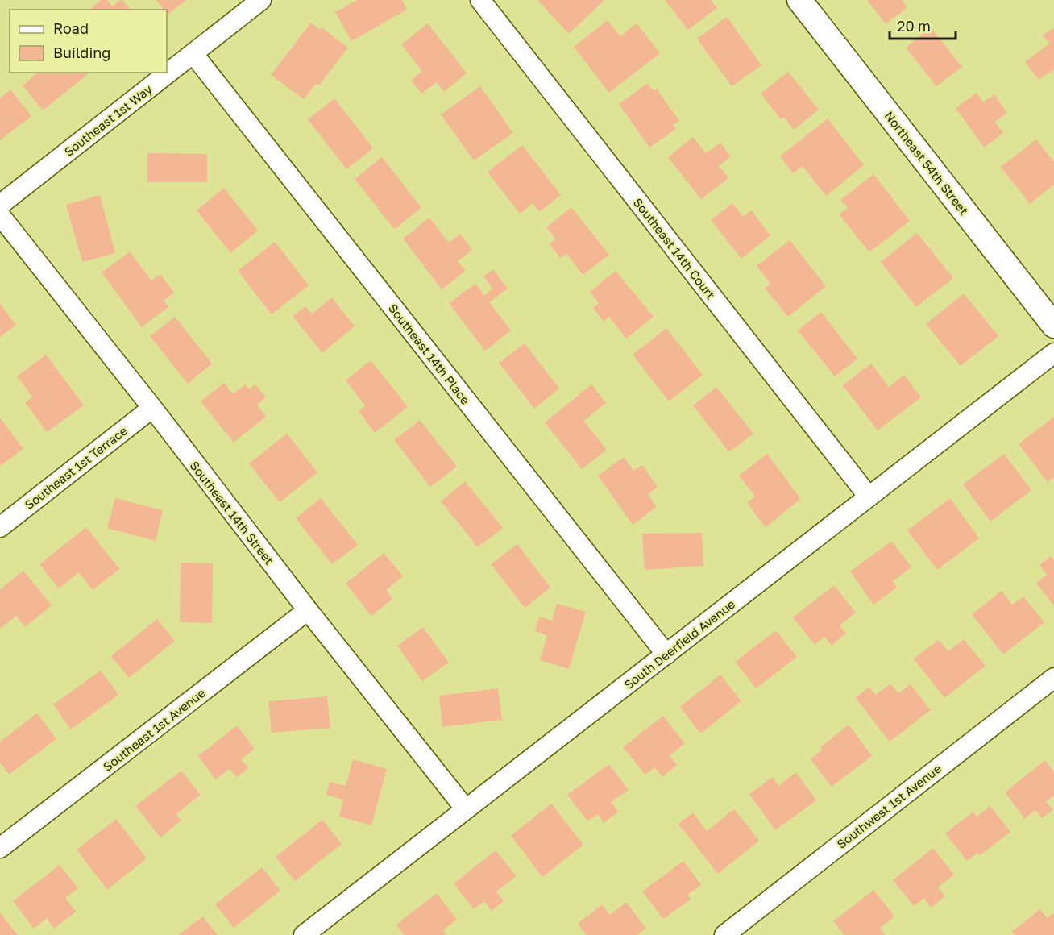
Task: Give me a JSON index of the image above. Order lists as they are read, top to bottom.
{
  "streets": {
    "street": [
      "Southeast 1st Way",
      "Northeast 54th Street",
      "Southeast 14th Court",
      "Southeast 14th Place",
      "Southeast 1st Terrace",
      "Southeast 14th Street",
      "South Deerfield Avenue",
      "Southeast 1st Avenue",
      "Southwest 1st Avenue"
    ]
  },
  "crossings": [
    ["Southeast 1st Way", "Southeast 14th Place"],
    ["Southeast 14th Court", "South Deerfield Avenue"],
    ["Southeast 14th Place", "South Deerfield Avenue"],
    ["Southeast 1st Terrace", "Southeast 14th Street"],
    ["Southeast 14th Street", "South Deerfield Avenue"],
    ["Southeast 14th Street", "Southeast 1st Avenue"]
  ],
  "legend": ["Road", "Building"],
  "scale_bar": "20 m"
}
